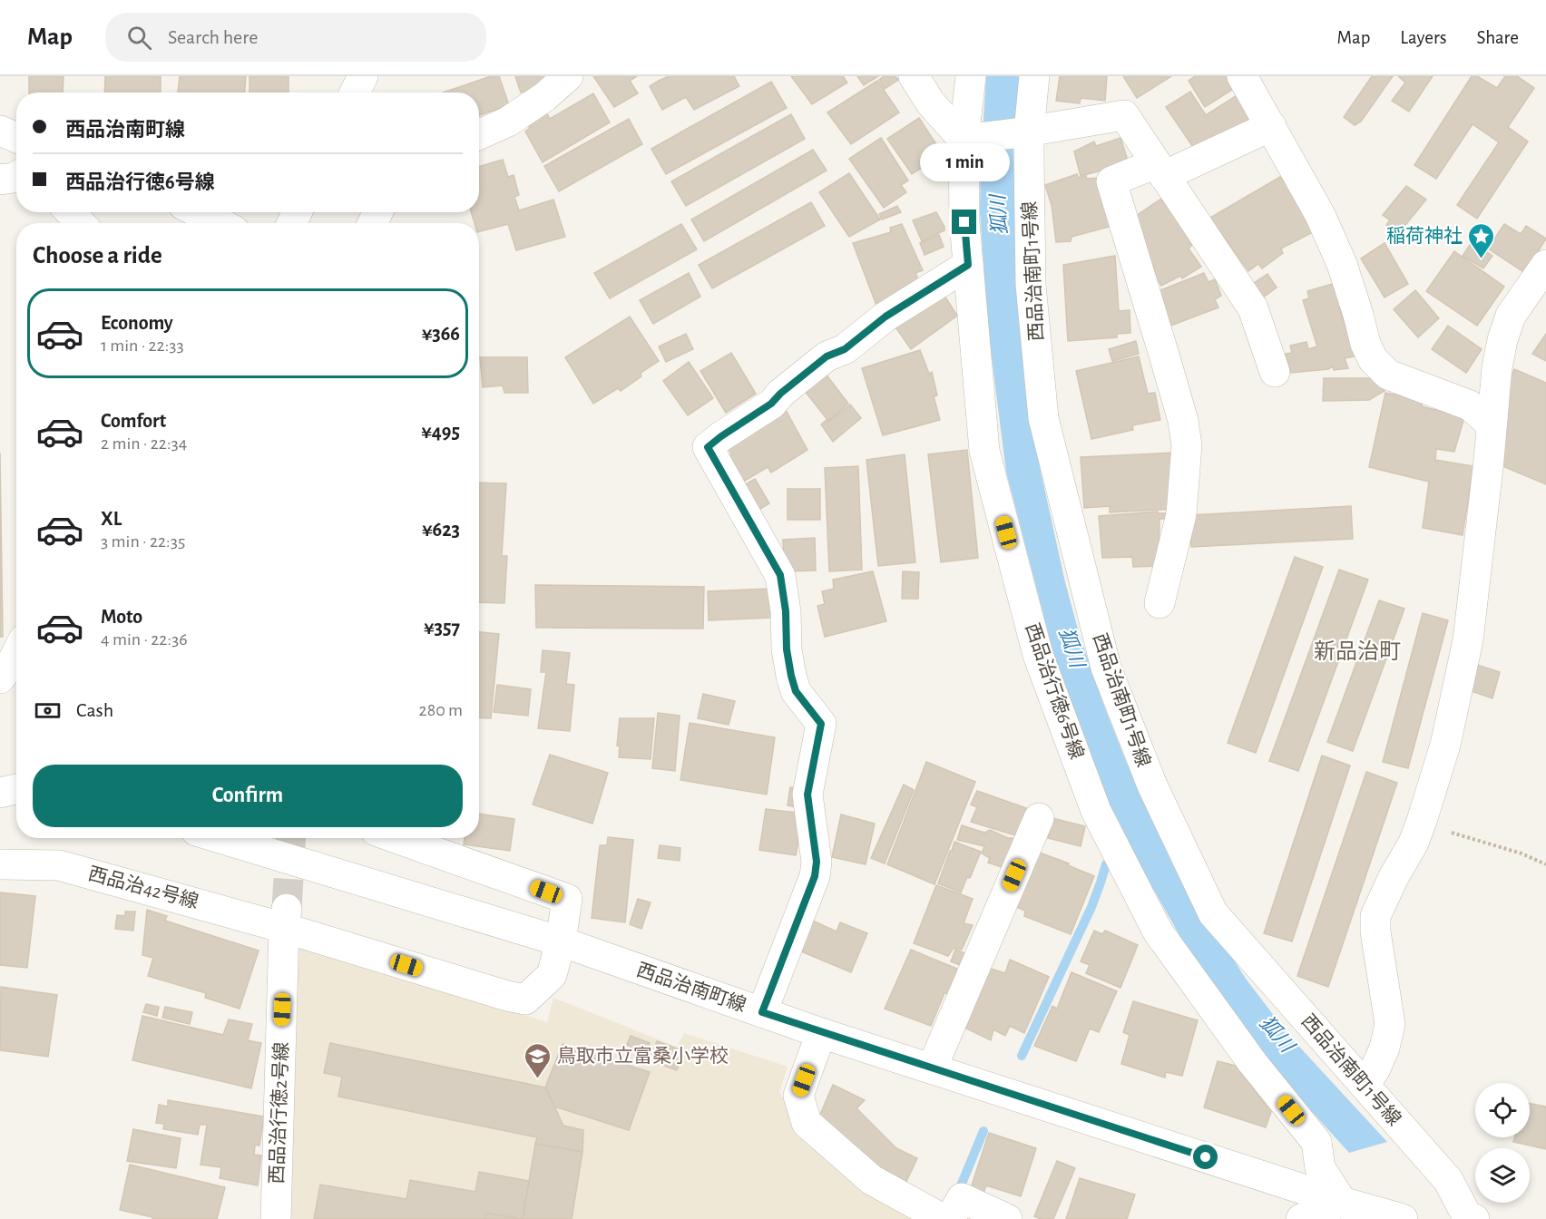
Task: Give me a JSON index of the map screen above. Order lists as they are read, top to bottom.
{
  "streets": {
    "street": [
      "西品治南町1号線",
      "西品治行徳6号線",
      "西品治42号線",
      "西品治南町線",
      "西品治行徳2号線"
    ]
  },
  "crossings": [
    ["西品治行徳6号線", "西品治南町線"],
    ["西品治42号線", "西品治南町線"],
    ["西品治42号線", "西品治行徳2号線"]
  ],
  "districts": ["新品治町"],
  "water": ["狐川"],
  "places": {
    "place": ["稲荷神社"],
    "school or university": ["鳥取市立富桑小学校"]
  },
  "page": {
    "header": "Map",
    "search": "Search here",
    "nav": ["Map", "Layers", "Share"],
    "banner": ["西品治南町線", "西品治行徳6号線"],
    "bubble": "1 min",
    "heading": "Choose a ride",
    "list": [
      {
        "name": "Economy",
        "note": "1 min · 22:33",
        "value": "¥366"
      },
      {
        "name": "Comfort",
        "note": "2 min · 22:34",
        "value": "¥495"
      },
      {
        "name": "XL",
        "note": "3 min · 22:35",
        "value": "¥623"
      },
      {
        "name": "Moto",
        "note": "4 min · 22:36",
        "value": "¥357"
      }
    ],
    "pay": ["Cash", "280 m"],
    "buttons": "Confirm"
  }
}
